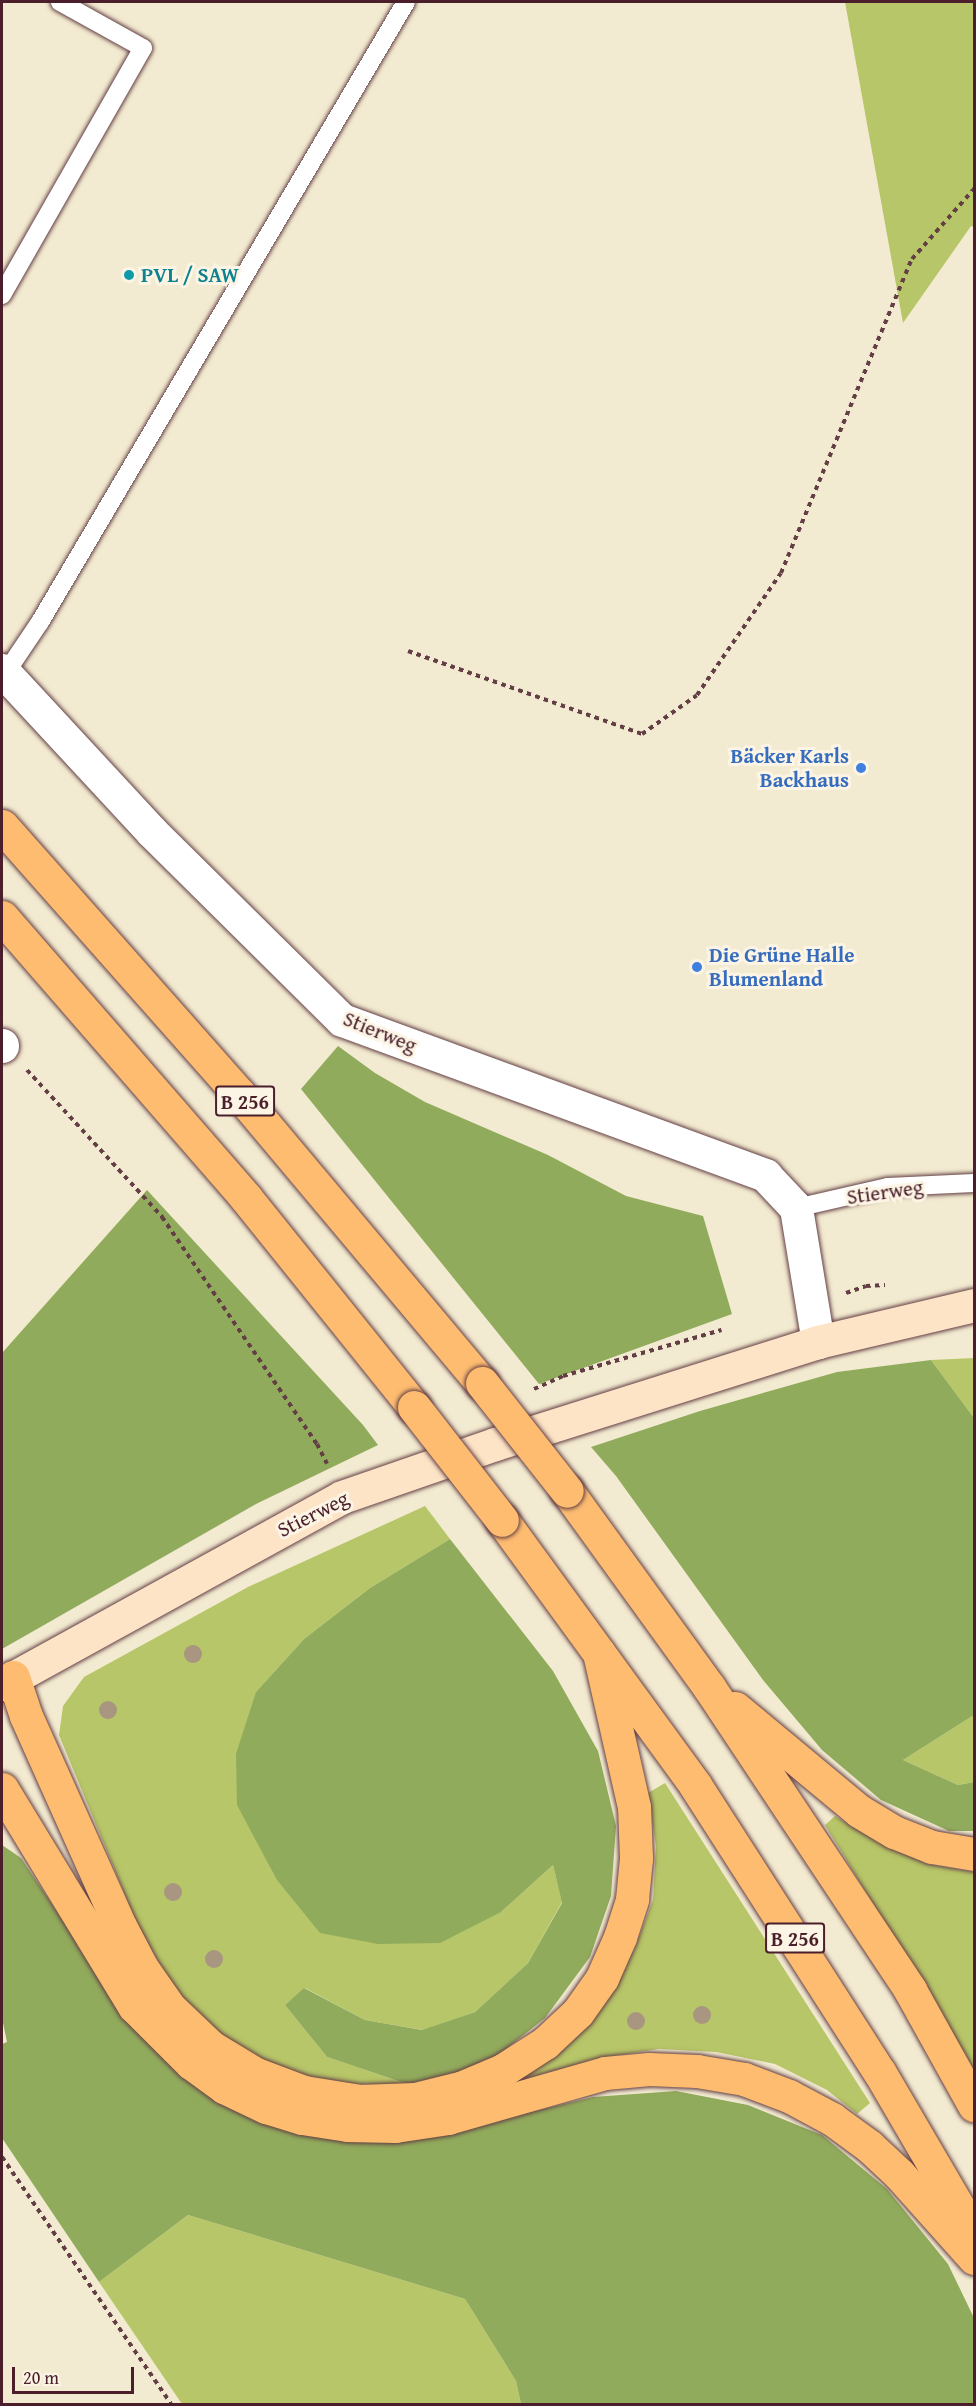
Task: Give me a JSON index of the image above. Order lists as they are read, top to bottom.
{
  "streets": {
    "highway": ["B 256"],
    "street": ["Stierweg"]
  },
  "places": ["PVL / SAW", "Bäcker Karls Backhaus", "Die Grüne Halle Blumenland"],
  "scale_bar": "20 m"
}
